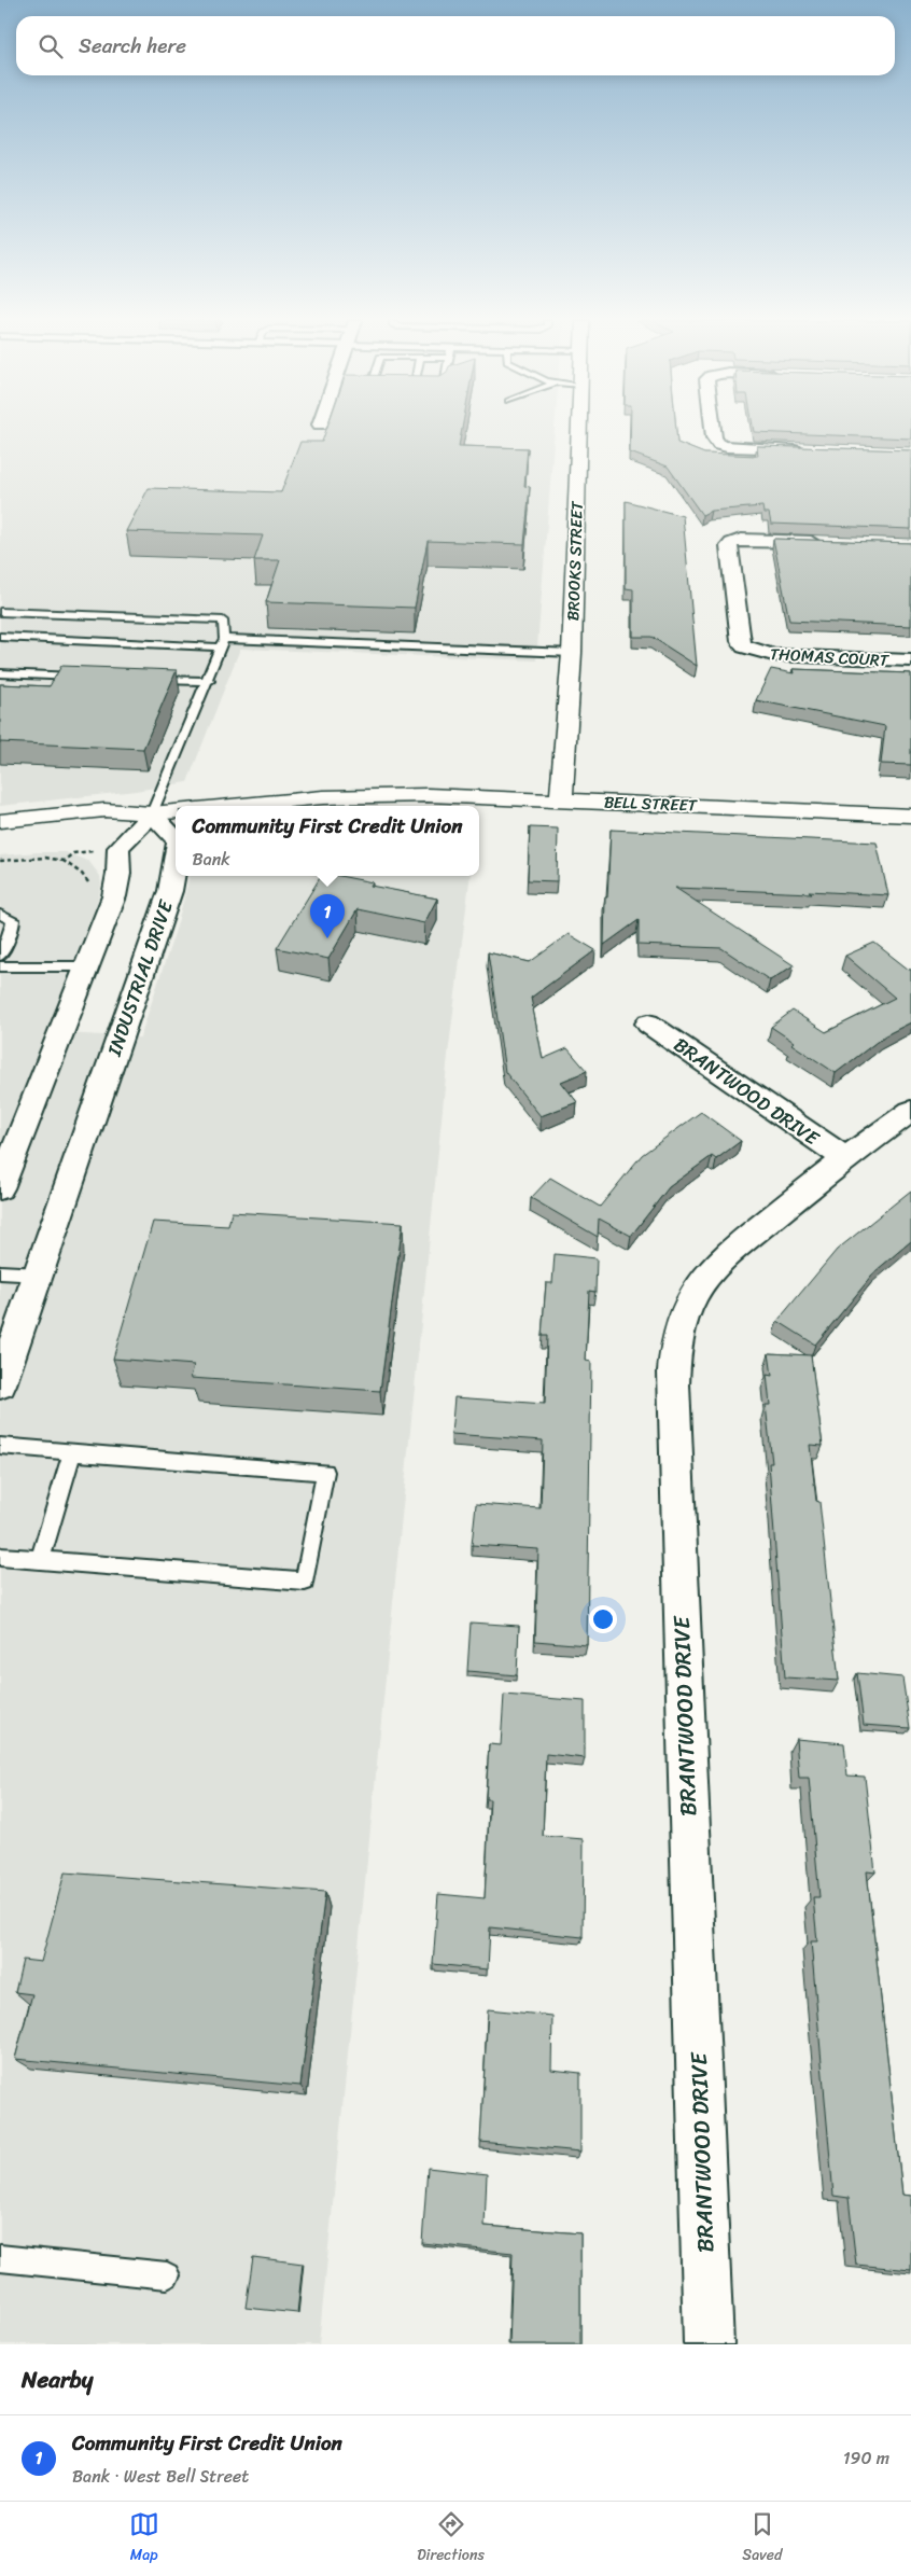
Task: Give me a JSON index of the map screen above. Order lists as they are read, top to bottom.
{
  "streets": {
    "street": [
      "BROOKS STREET",
      "THOMAS COURT",
      "BELL STREET",
      "INDUSTRIAL DRIVE",
      "BRANTWOOD DRIVE"
    ]
  },
  "crossings": [
    ["BROOKS STREET", "BELL STREET"]
  ],
  "page": {
    "search": "Search here",
    "popup": ["Community First Credit Union", "Bank"],
    "pins": "1",
    "heading": "Nearby",
    "list": [
      {
        "mark": "1",
        "name": "Community First Credit Union",
        "note": "Bank · West Bell Street",
        "value": "190 m"
      }
    ],
    "nav": ["Map", "Directions", "Saved"]
  }
}
